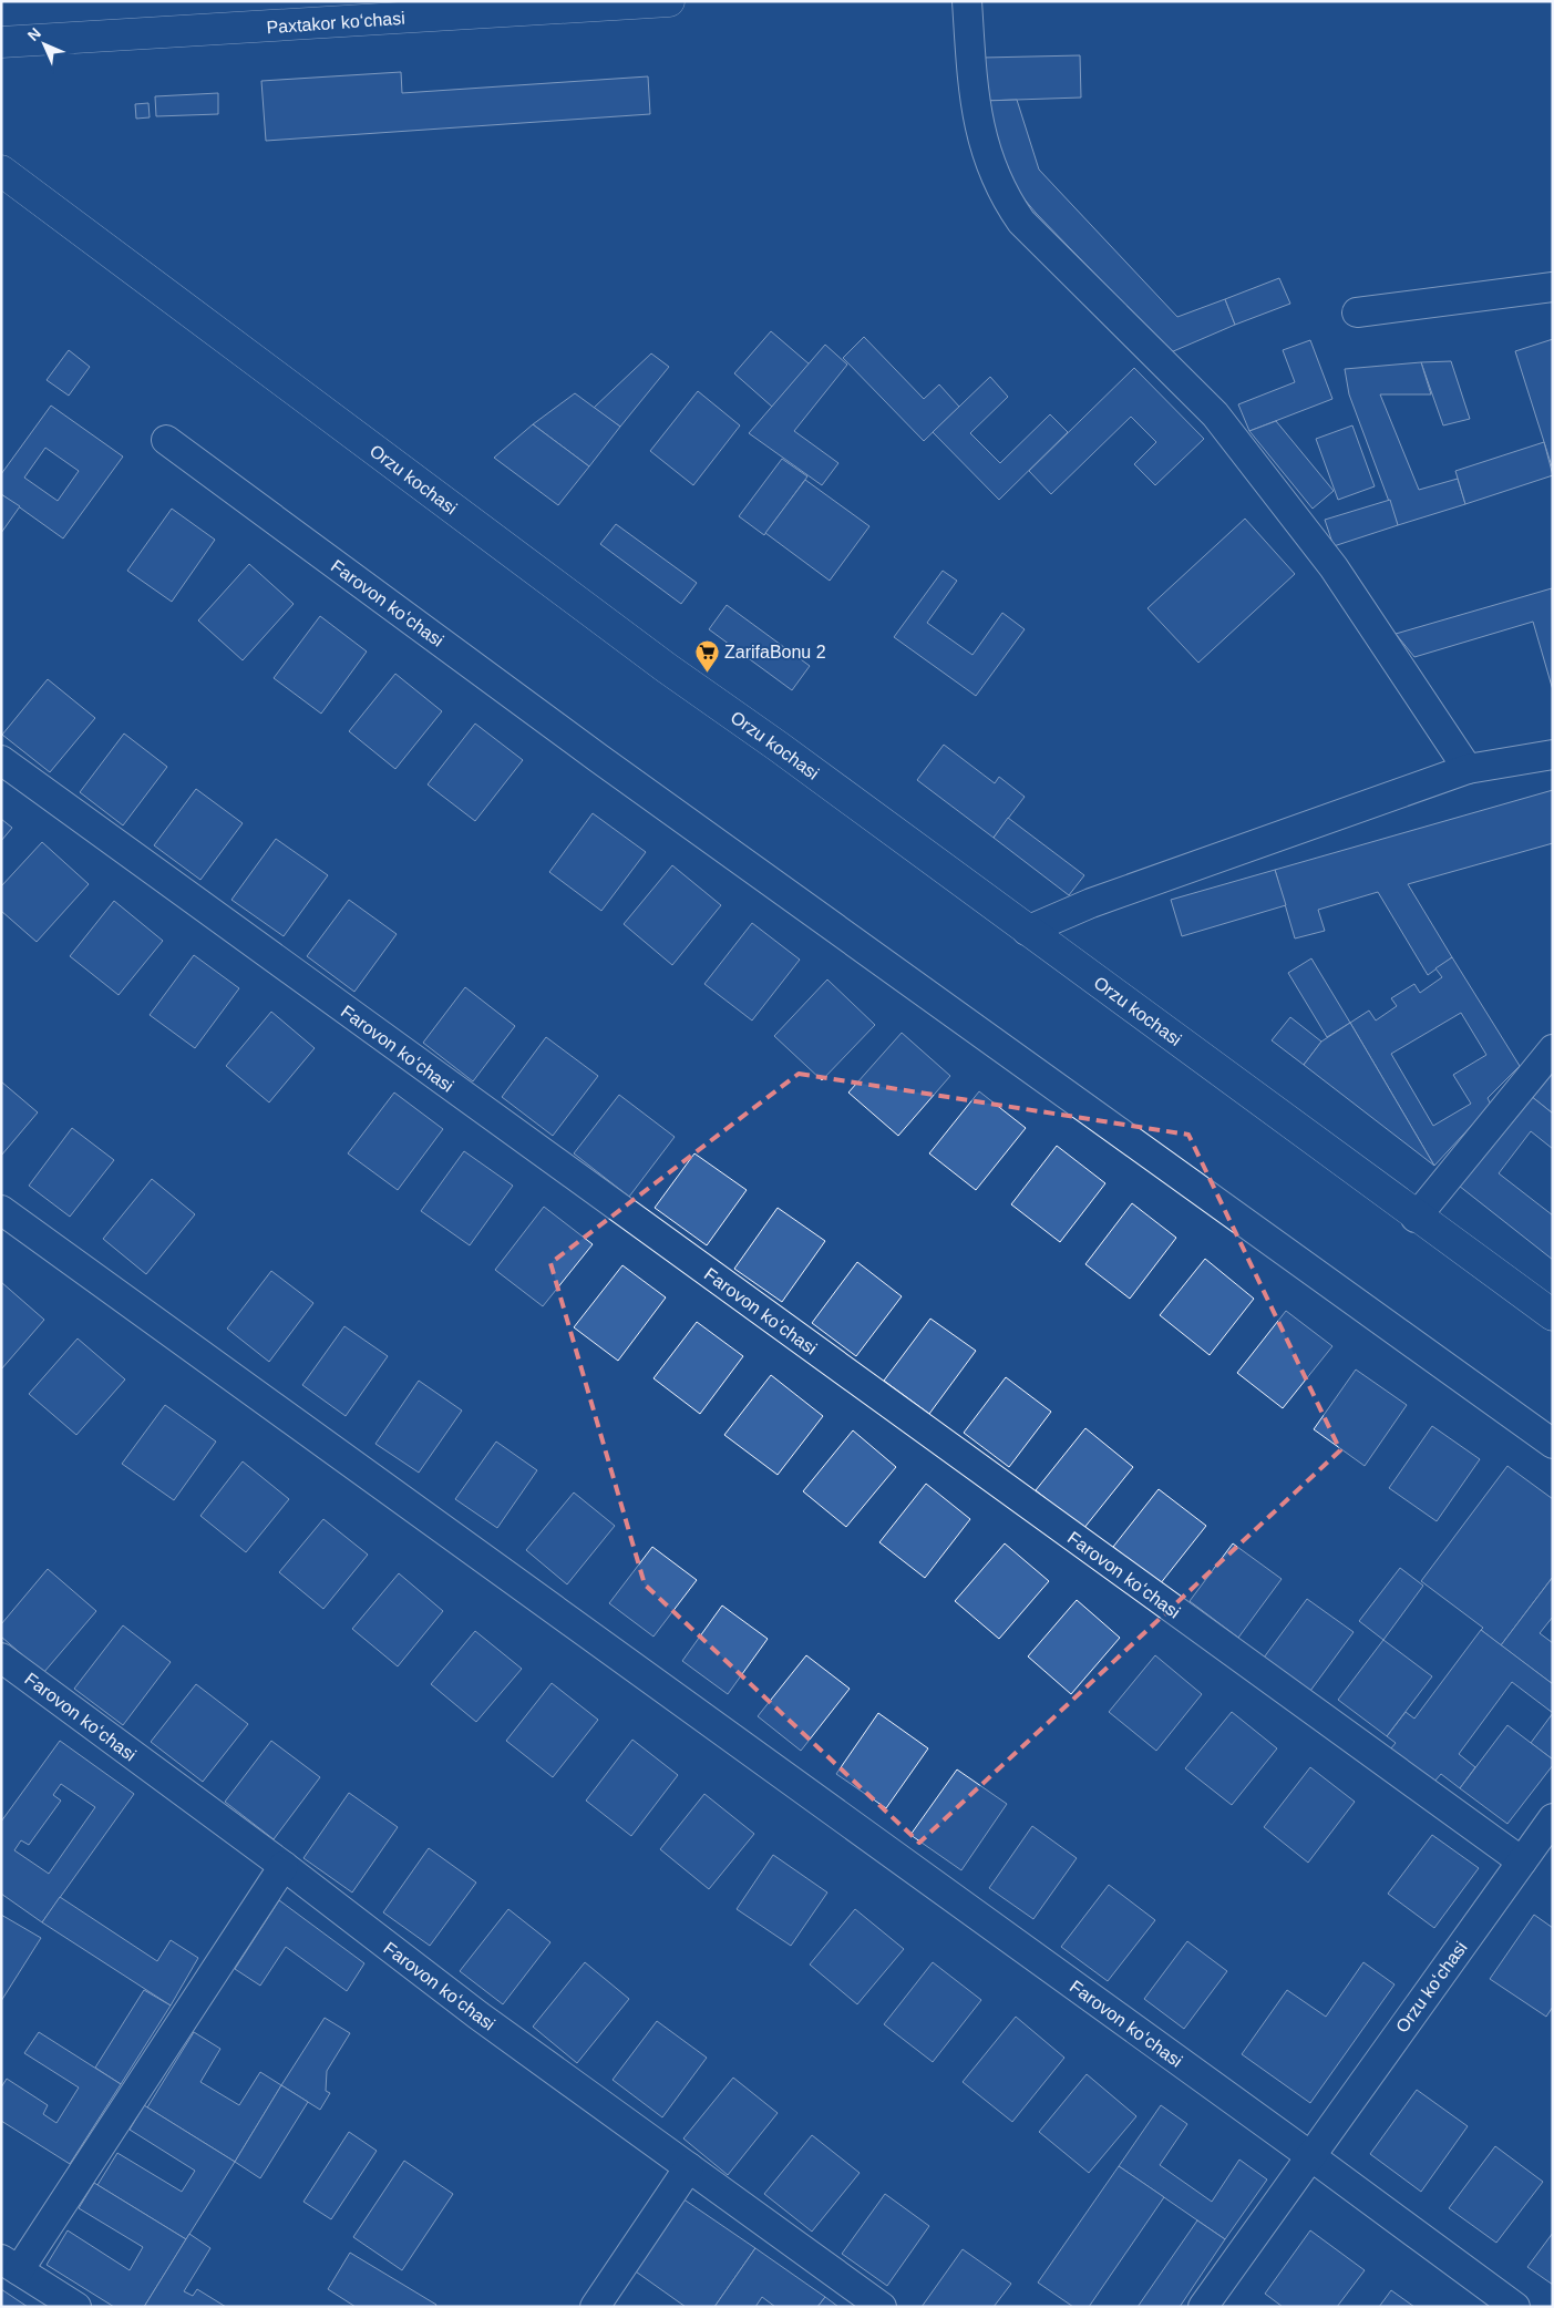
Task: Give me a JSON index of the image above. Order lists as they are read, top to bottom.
{
  "streets": {
    "main road": ["Paxtakor koʻchasi", "Orzu kochasi"],
    "street": ["Farovon koʻchasi", "Orzu koʻchasi"]
  },
  "crossings": [
    ["Farovon koʻchasi", "Orzu koʻchasi"]
  ],
  "places": {
    "supermarket": ["ZarifaBonu 2"]
  },
  "north": "top left"
}
